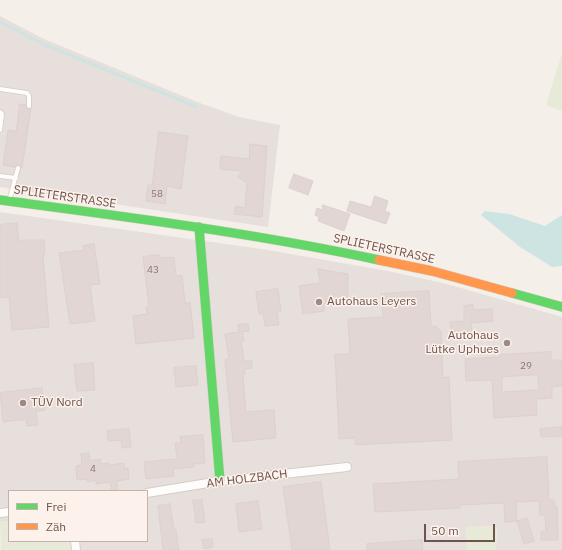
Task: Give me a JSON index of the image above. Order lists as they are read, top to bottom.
{
  "streets": {
    "street": ["SPLIETERSTRASSE", "AM HOLZBACH"]
  },
  "places": ["Autohaus Leyers", "Autohaus Lütke Uphues", "TÜV Nord"],
  "house_numbers": [
    "58",
    "43",
    "29",
    "4"
  ],
  "legend": ["Frei", "Zäh"],
  "scale_bar": "50 m"
}
